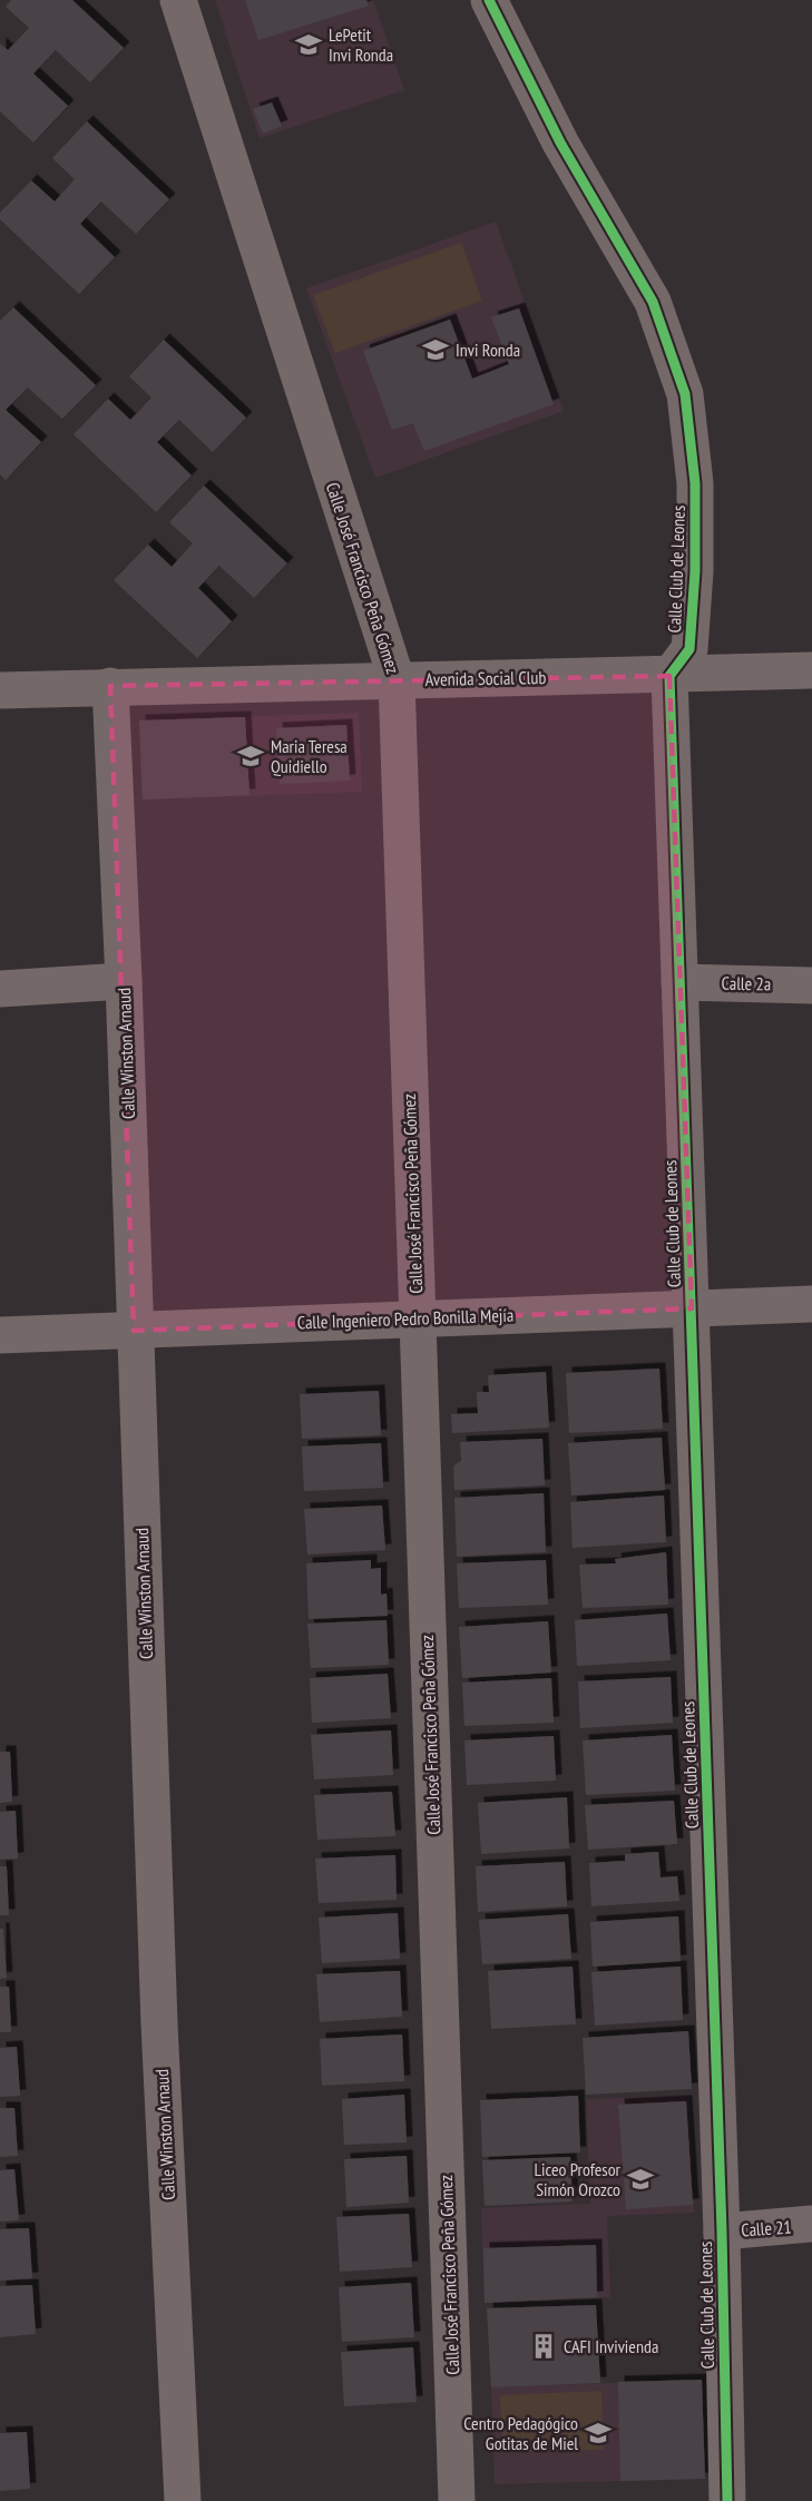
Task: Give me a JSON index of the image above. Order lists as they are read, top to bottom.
{
  "streets": {
    "street": [
      "Calle Club de Leones",
      "Calle José Francisco Peña Gómez",
      "Avenida Social Club",
      "Calle 2a",
      "Calle Winston Arnaud",
      "Calle Ingeniero Pedro Bonilla Mejía",
      "Calle 21"
    ]
  },
  "crossings": [
    ["Calle Club de Leones", "Avenida Social Club"],
    ["Calle Club de Leones", "Calle 2a"],
    ["Calle Club de Leones", "Calle Ingeniero Pedro Bonilla Mejía"],
    ["Calle Club de Leones", "Calle 21"],
    ["Calle José Francisco Peña Gómez", "Avenida Social Club"],
    ["Calle José Francisco Peña Gómez", "Calle Ingeniero Pedro Bonilla Mejía"],
    ["Avenida Social Club", "Calle Winston Arnaud"],
    ["Calle Winston Arnaud", "Calle Ingeniero Pedro Bonilla Mejía"]
  ],
  "places": {
    "school or university": [
      "LePetit Invi Ronda",
      "Invi Ronda",
      "Maria Teresa Quidiello",
      "Liceo Profesor Simón Orozco",
      "Centro Pedagógico Gotitas de Miel"
    ],
    "building": ["CAFI Invivienda"]
  }
}
